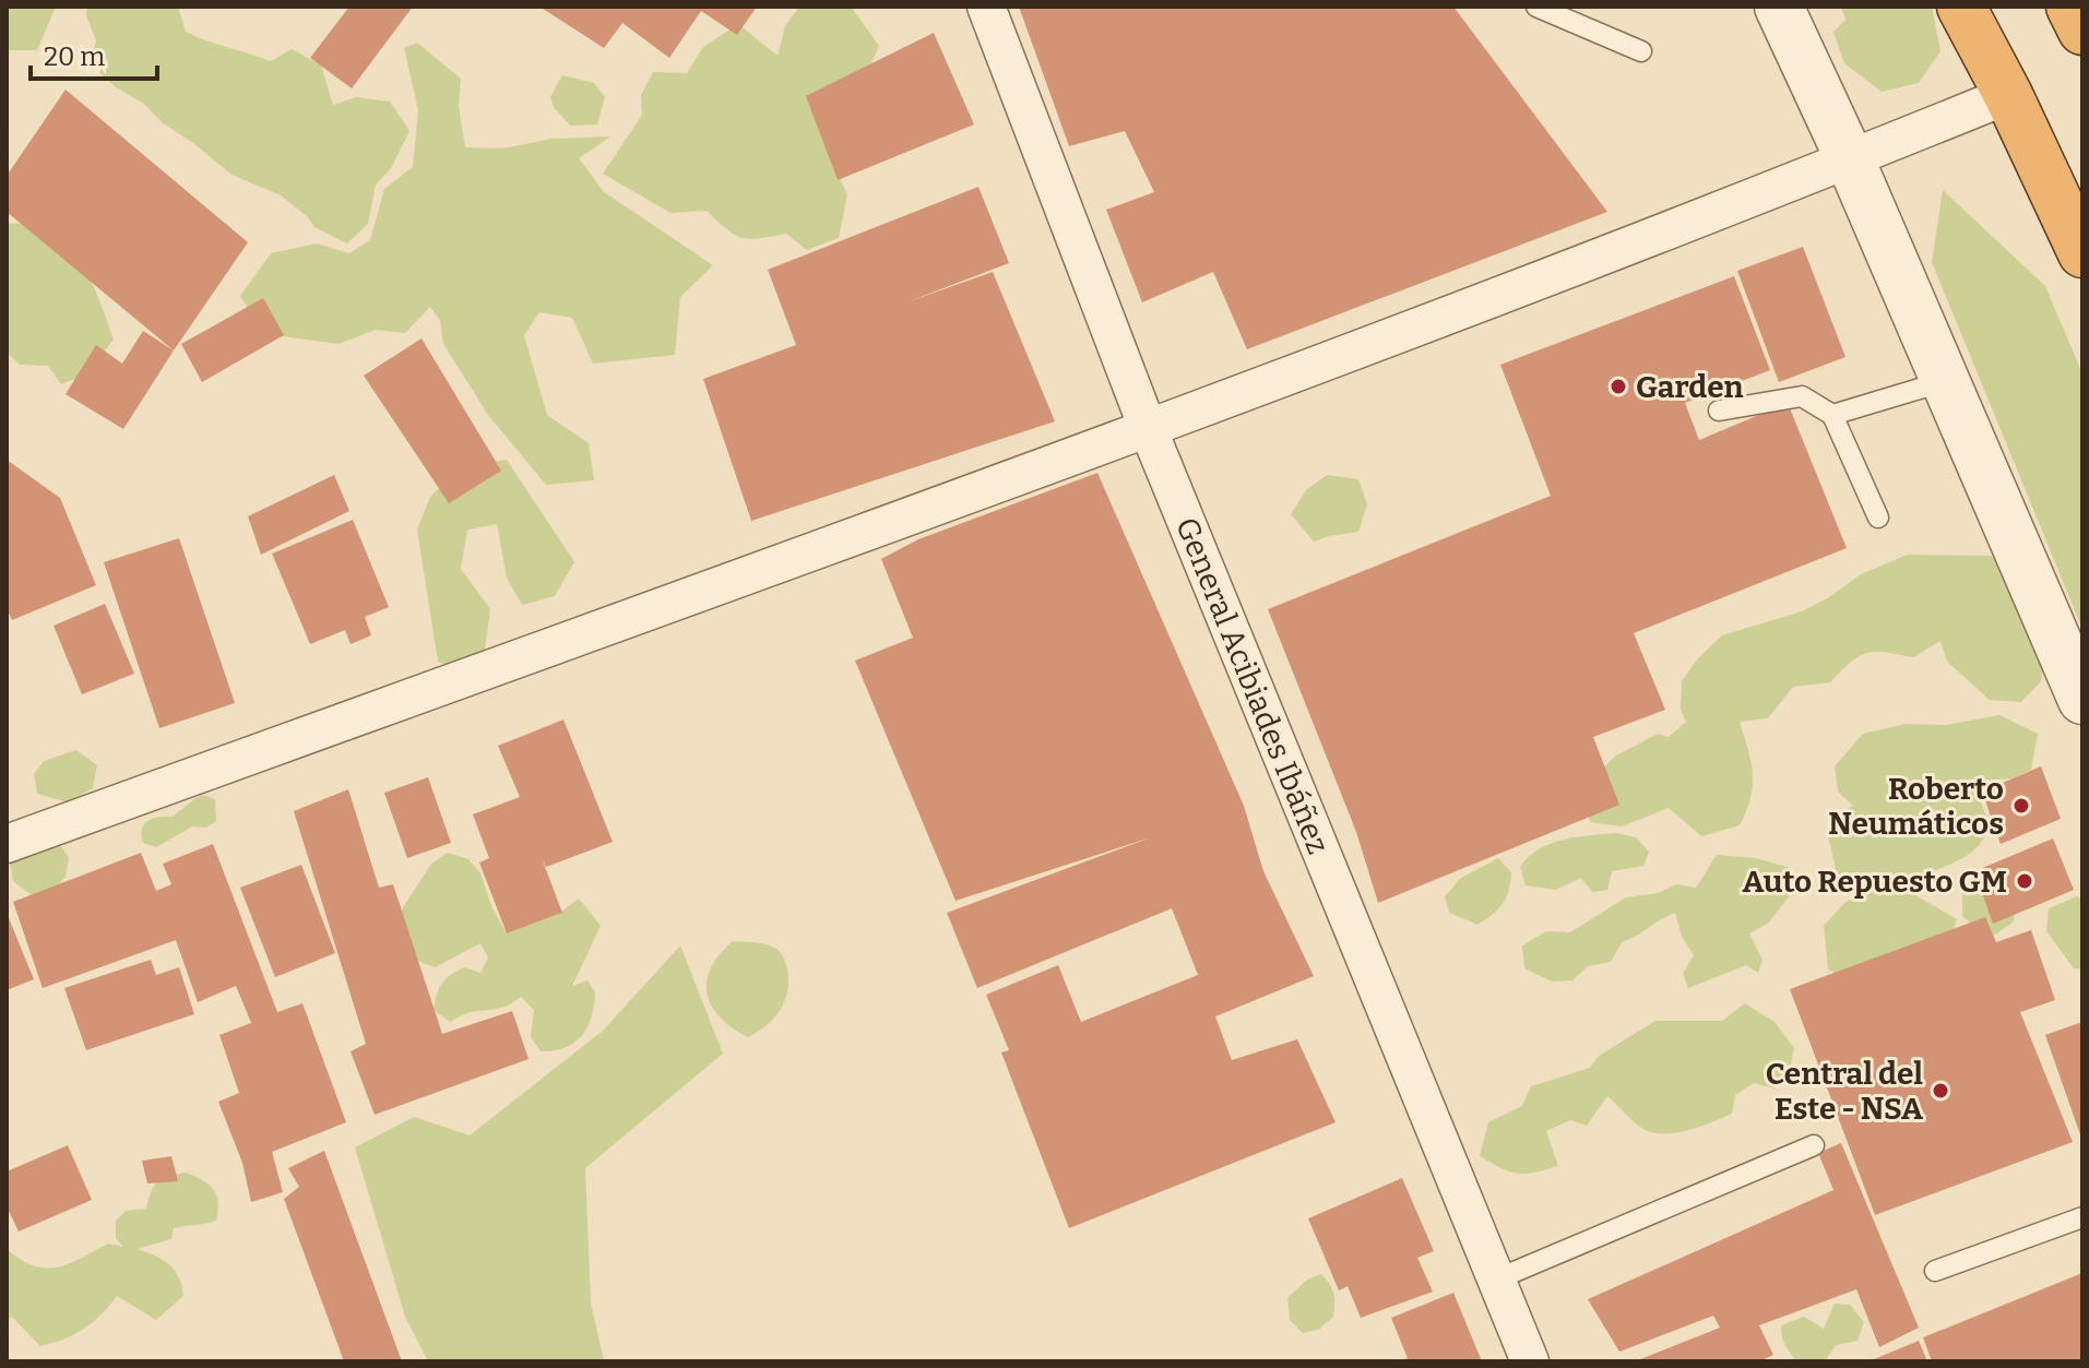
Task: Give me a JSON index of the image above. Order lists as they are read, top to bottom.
{
  "streets": {
    "street": ["General Acibiades Ibáñez"]
  },
  "places": [
    "Garden",
    "Roberto Neumáticos",
    "Auto Repuesto GM",
    "Central del Este - NSA"
  ],
  "scale_bar": "20 m"
}
